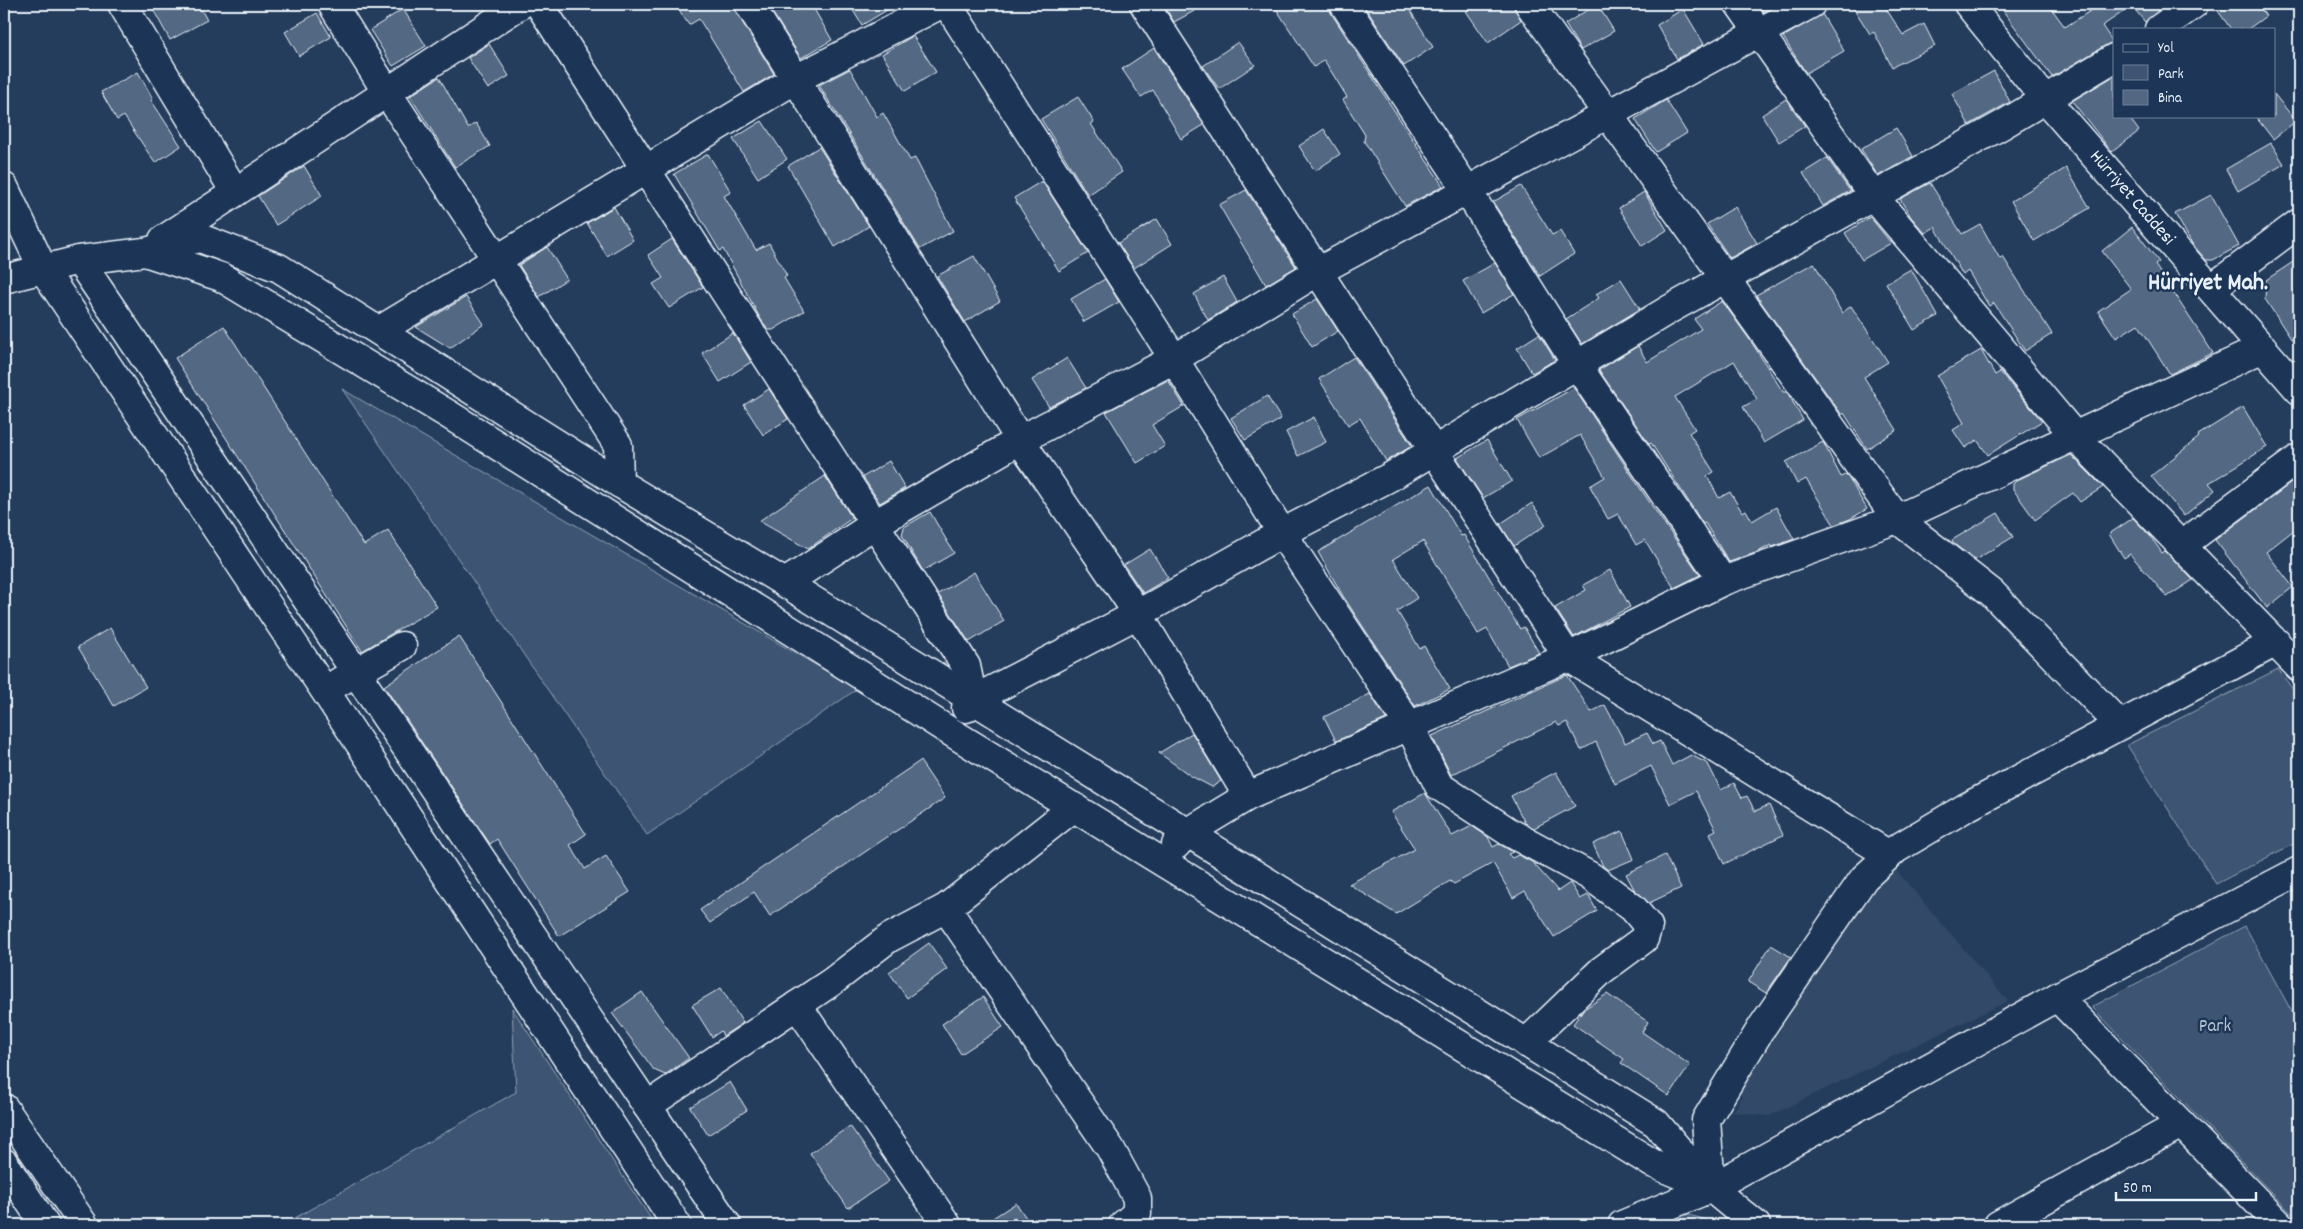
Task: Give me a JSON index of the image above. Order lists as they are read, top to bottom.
{
  "streets": {
    "main road": ["Hürriyet Caddesi"]
  },
  "districts": ["Hürriyet Mah."],
  "parks": ["Park"],
  "legend": ["Yol", "Park", "Bina"],
  "scale_bar": "50 m"
}
